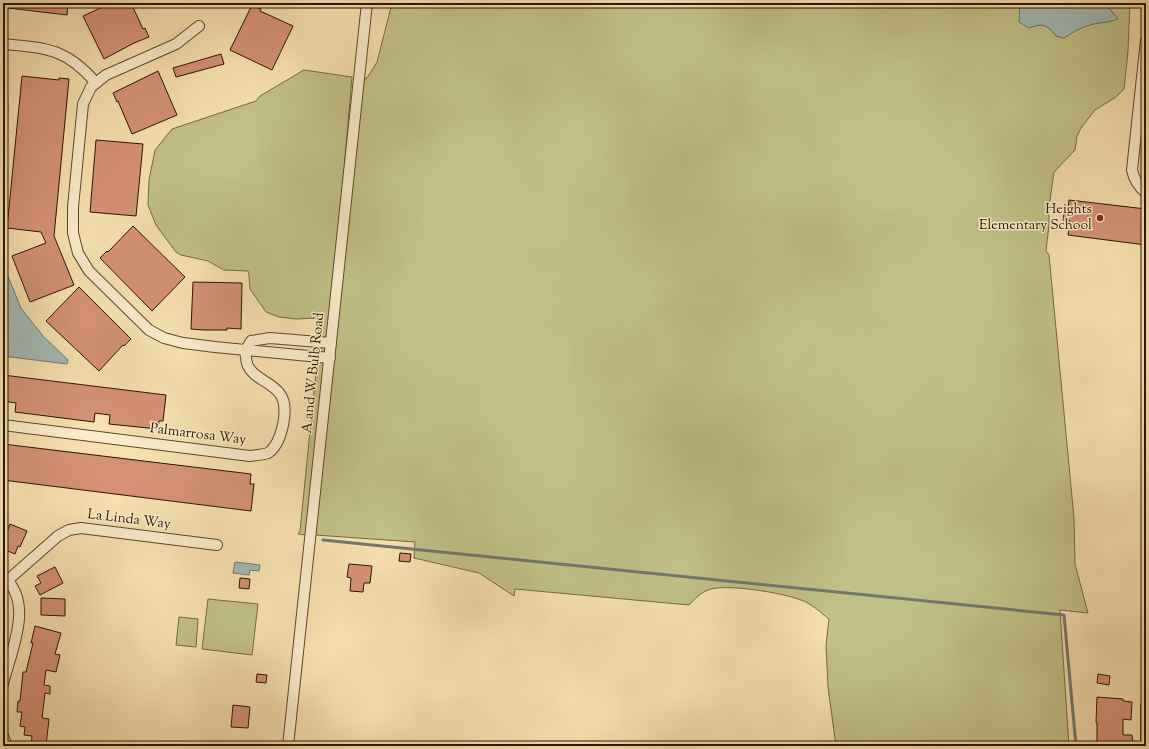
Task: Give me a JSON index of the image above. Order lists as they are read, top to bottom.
{
  "streets": {
    "street": ["A and W Bulb Road", "Palmarrosa Way", "La Linda Way"]
  },
  "places": ["Heights Elementary School"]
}
